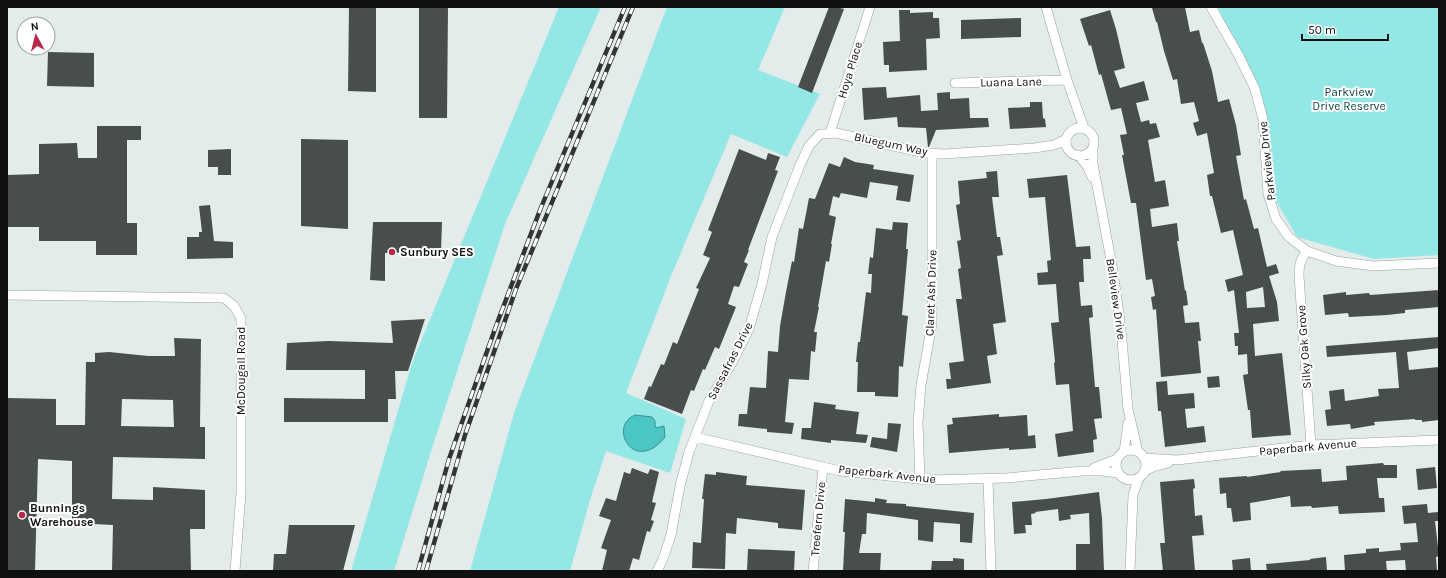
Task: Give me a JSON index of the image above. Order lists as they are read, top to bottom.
{
  "streets": {
    "street": [
      "Hoya Place",
      "Luana Lane",
      "Bluegum Way",
      "Parkview Drive",
      "Claret Ash Drive",
      "Belleview Drive",
      "Silky Oak Grove",
      "Sassafras Drive",
      "McDougall Road",
      "Paperbark Avenue",
      "Treefern Drive"
    ]
  },
  "crossings": [
    ["Hoya Place", "Bluegum Way"],
    ["Bluegum Way", "Claret Ash Drive"],
    ["Bluegum Way", "Belleview Drive"],
    ["Bluegum Way", "Sassafras Drive"],
    ["Parkview Drive", "Silky Oak Grove"],
    ["Claret Ash Drive", "Paperbark Avenue"],
    ["Belleview Drive", "Paperbark Avenue"],
    ["Silky Oak Grove", "Paperbark Avenue"],
    ["Sassafras Drive", "Paperbark Avenue"],
    ["Paperbark Avenue", "Treefern Drive"]
  ],
  "parks": ["Parkview Drive Reserve"],
  "places": ["Sunbury SES", "Bunnings Warehouse"],
  "scale_bar": "50 m",
  "north": "top"
}
